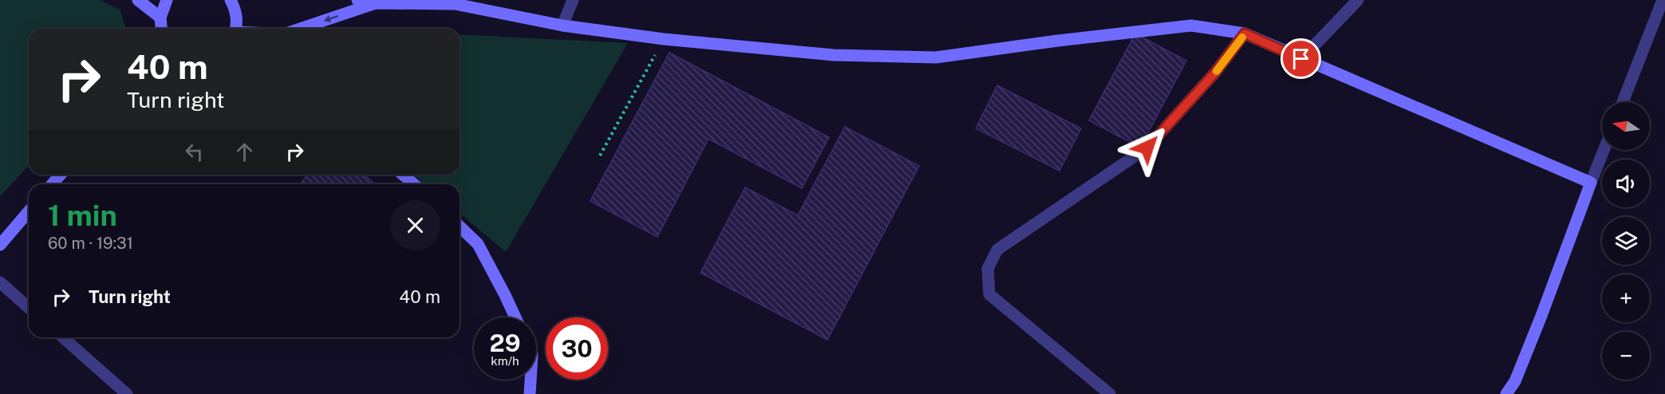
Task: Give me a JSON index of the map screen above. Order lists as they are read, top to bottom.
{
  "north": "left",
  "page": {
    "turn": ["40 m", "Turn right"],
    "map_buttons": ["+", "−"],
    "heading": ["1 min", "60 m · 19:31"],
    "list": [
      {
        "name": "Turn right",
        "value": "40 m"
      }
    ],
    "speed": "29 km/h",
    "limit": "30"
  }
}
